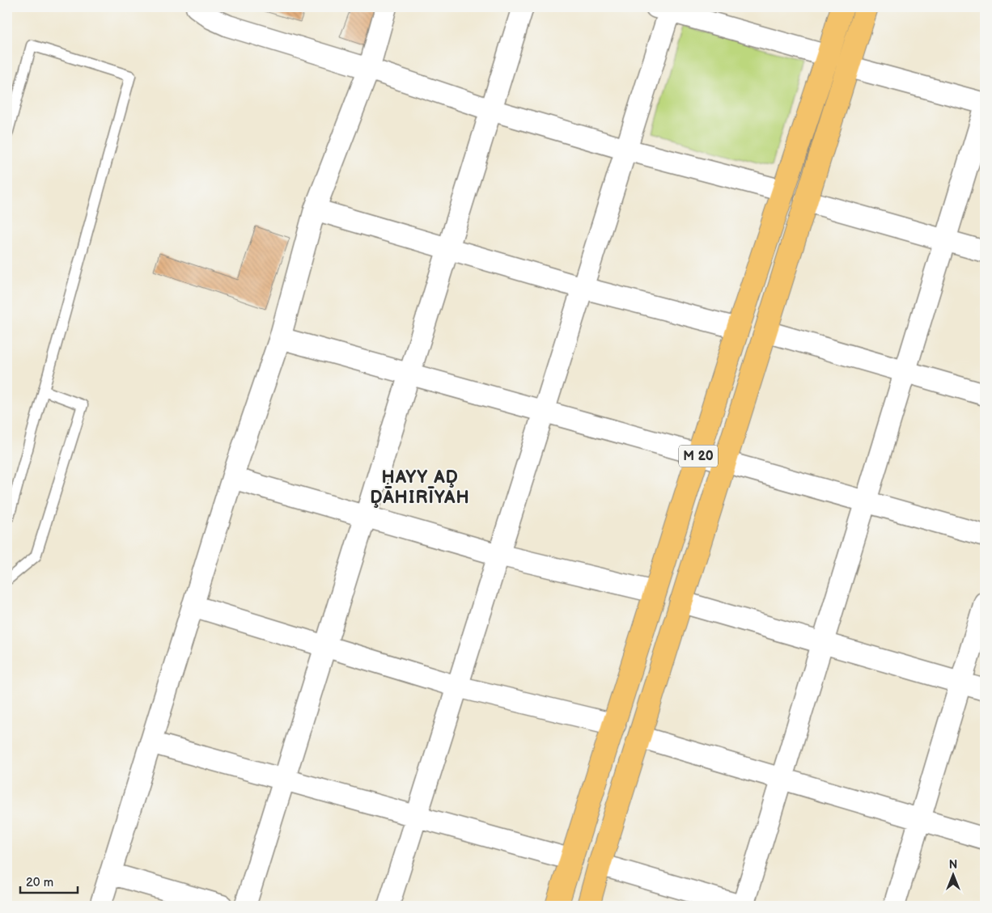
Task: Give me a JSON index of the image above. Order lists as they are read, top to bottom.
{
  "streets": {
    "main road": ["M 20"]
  },
  "districts": ["ḨAYY AḐ ḐĀHIRĪYAH"],
  "scale_bar": "20 m",
  "north": "top"
}
